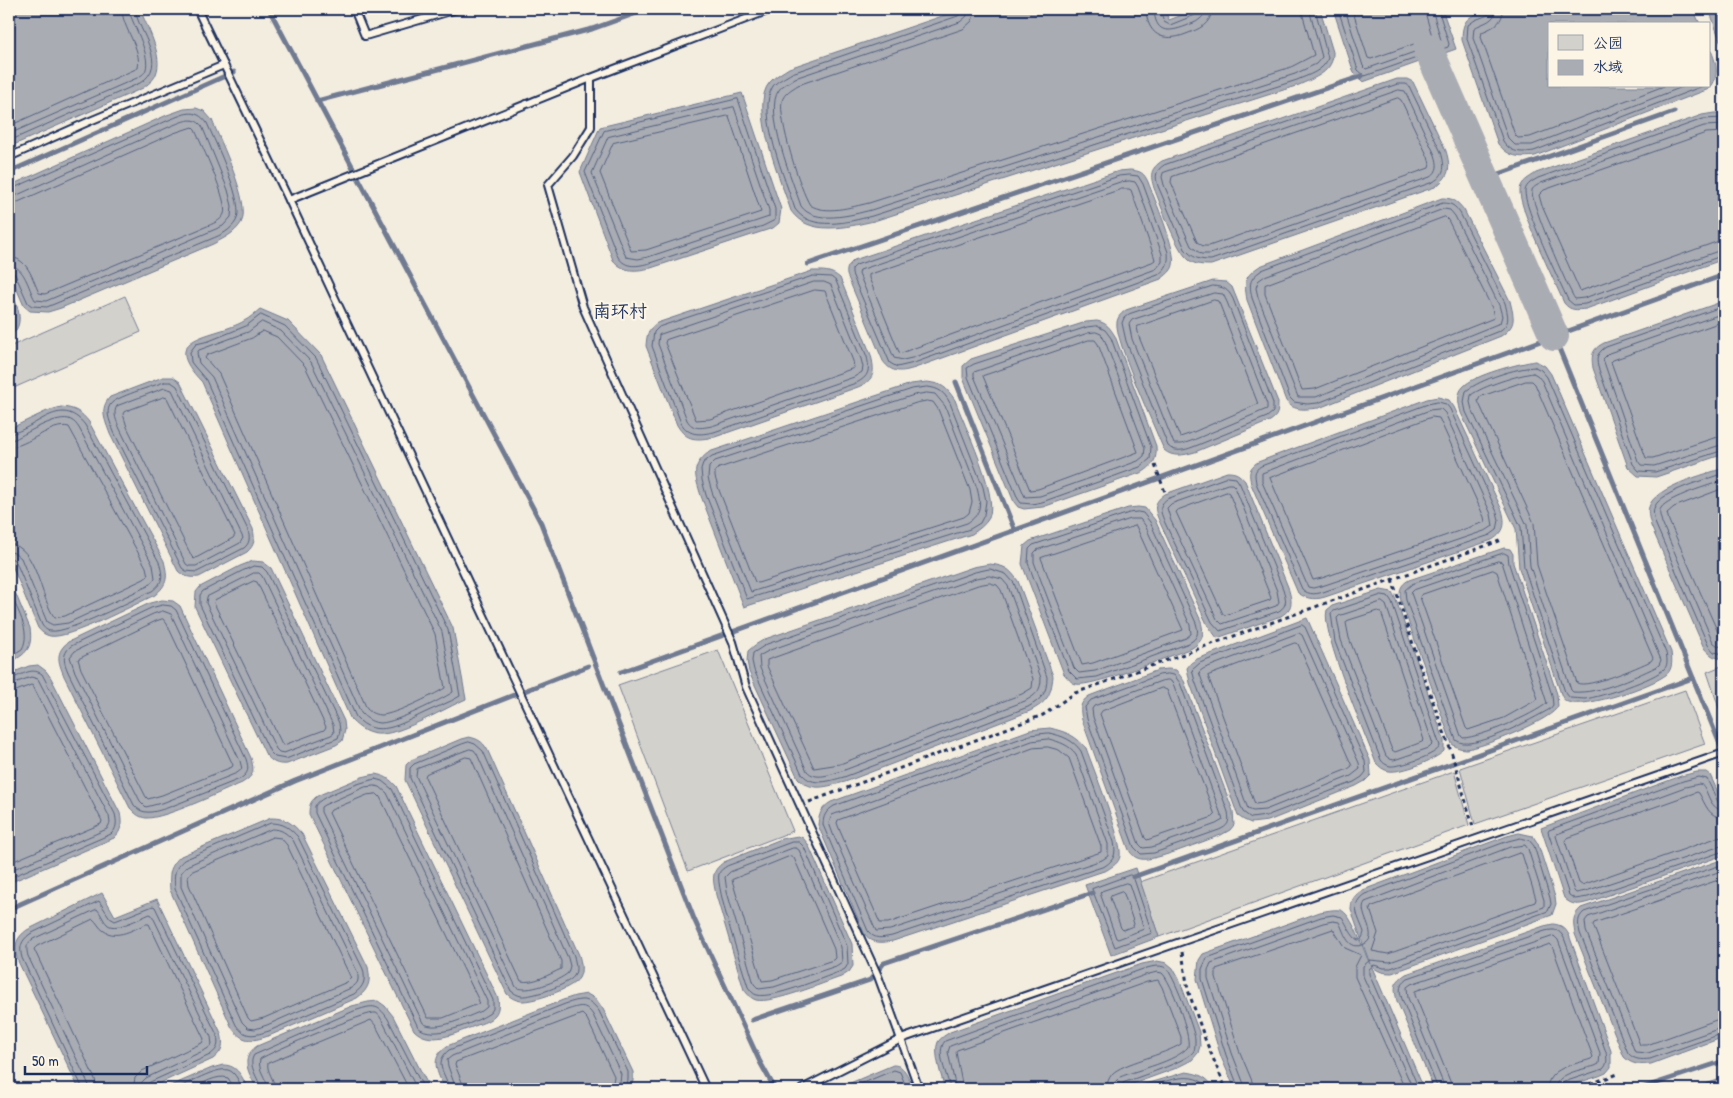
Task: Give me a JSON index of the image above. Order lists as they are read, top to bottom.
{
  "districts": ["南环村"],
  "legend": ["公园", "水域"],
  "scale_bar": "50 m"
}
